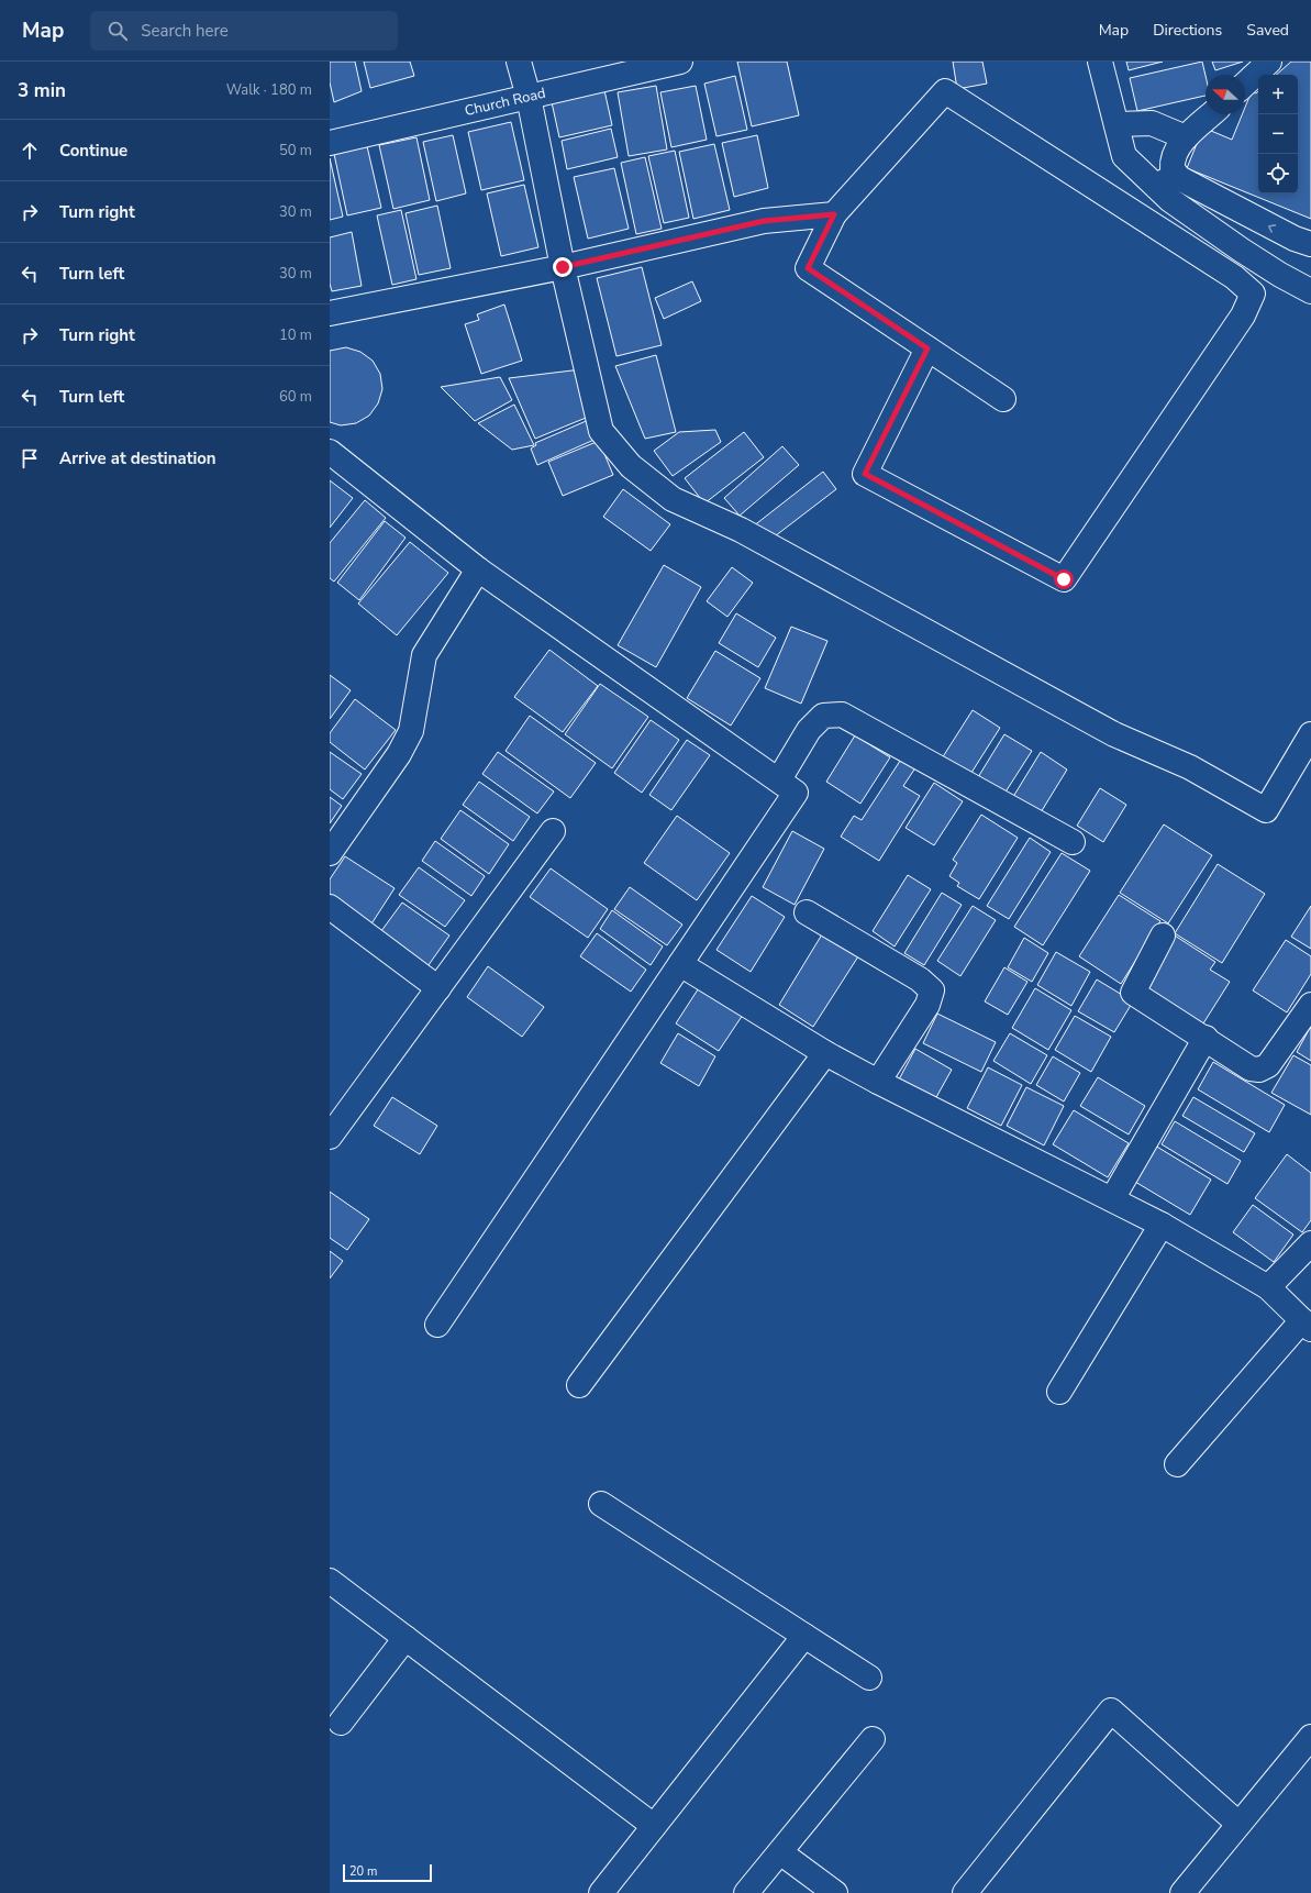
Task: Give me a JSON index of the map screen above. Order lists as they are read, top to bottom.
{
  "streets": {
    "street": ["Church Road"]
  },
  "scale_bar": "20 m",
  "north": "left",
  "page": {
    "header": "Map",
    "search": "Search here",
    "nav": ["Map", "Directions", "Saved"],
    "heading": ["3 min", "Walk · 180 m"],
    "map_buttons": ["+", "−"],
    "list": [
      ["Continue", "50 m"],
      ["Turn right", "30 m"],
      ["Turn left", "30 m"],
      ["Turn right", "10 m"],
      ["Turn left", "60 m"],
      "Arrive at destination"
    ],
    "scale": "20 m"
  }
}
